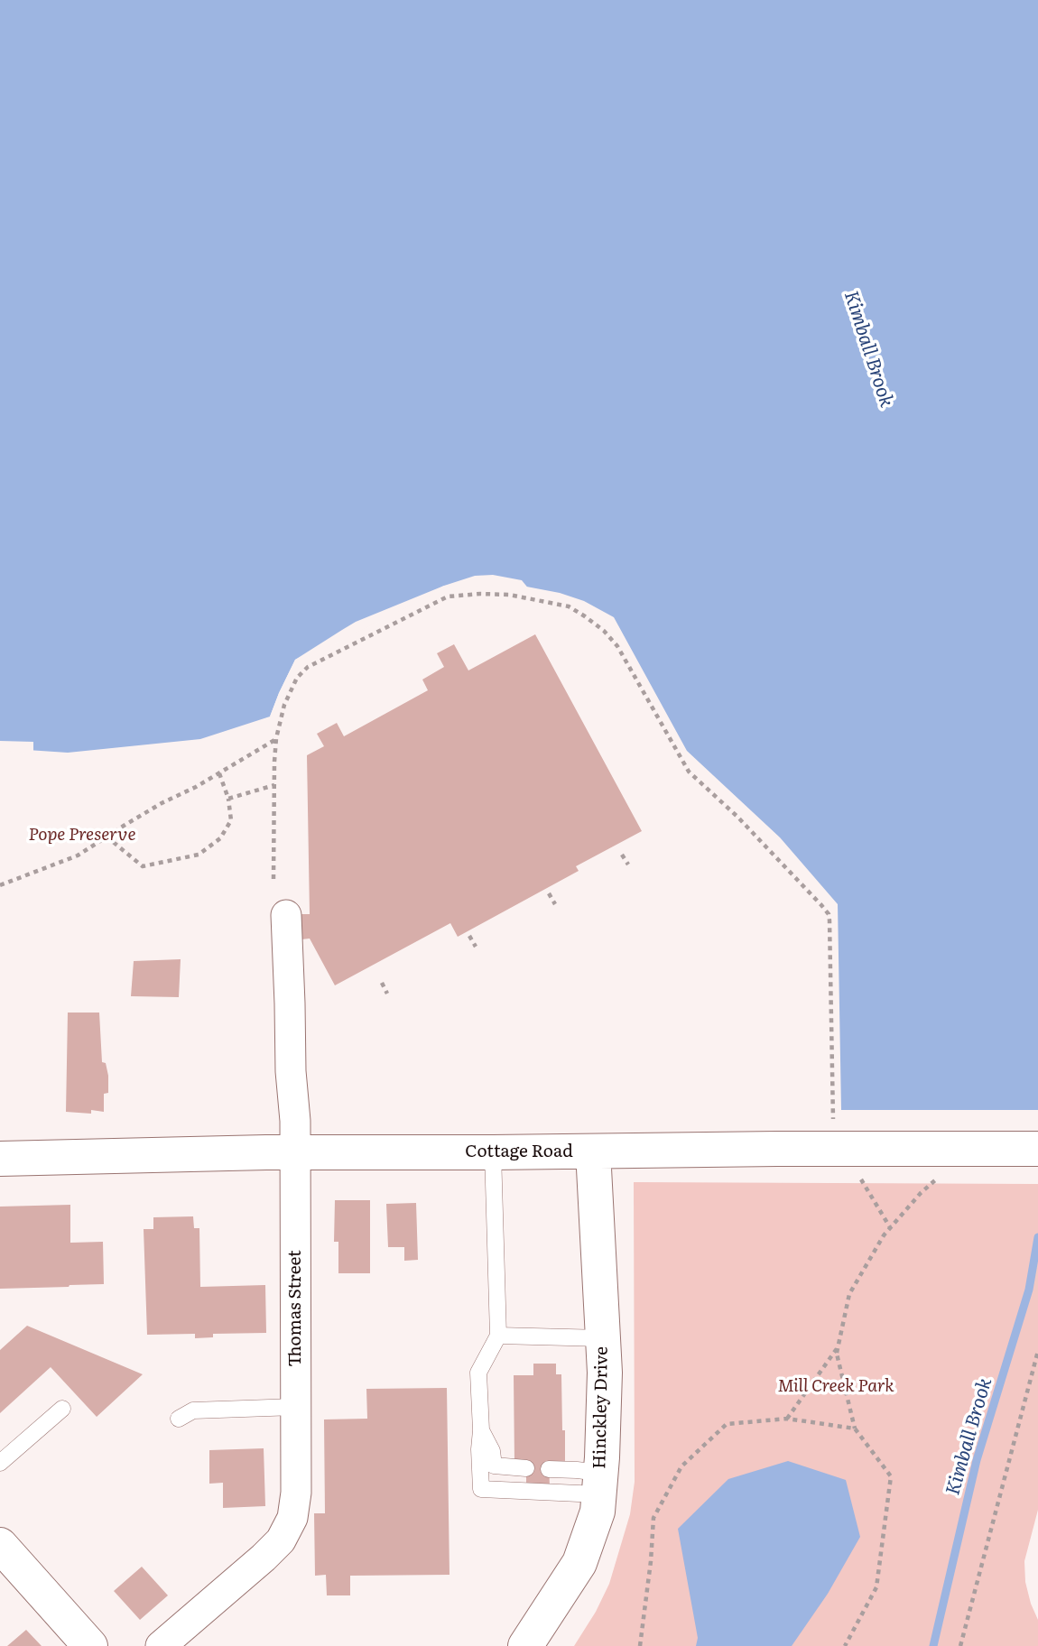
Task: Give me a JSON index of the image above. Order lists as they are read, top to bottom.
{
  "streets": {
    "street": ["Cottage Road", "Thomas Street", "Hinckley Drive"]
  },
  "crossings": [
    ["Cottage Road", "Thomas Street"],
    ["Cottage Road", "Hinckley Drive"]
  ],
  "water": ["Kimball Brook"],
  "parks": ["Pope Preserve", "Mill Creek Park"]
}
